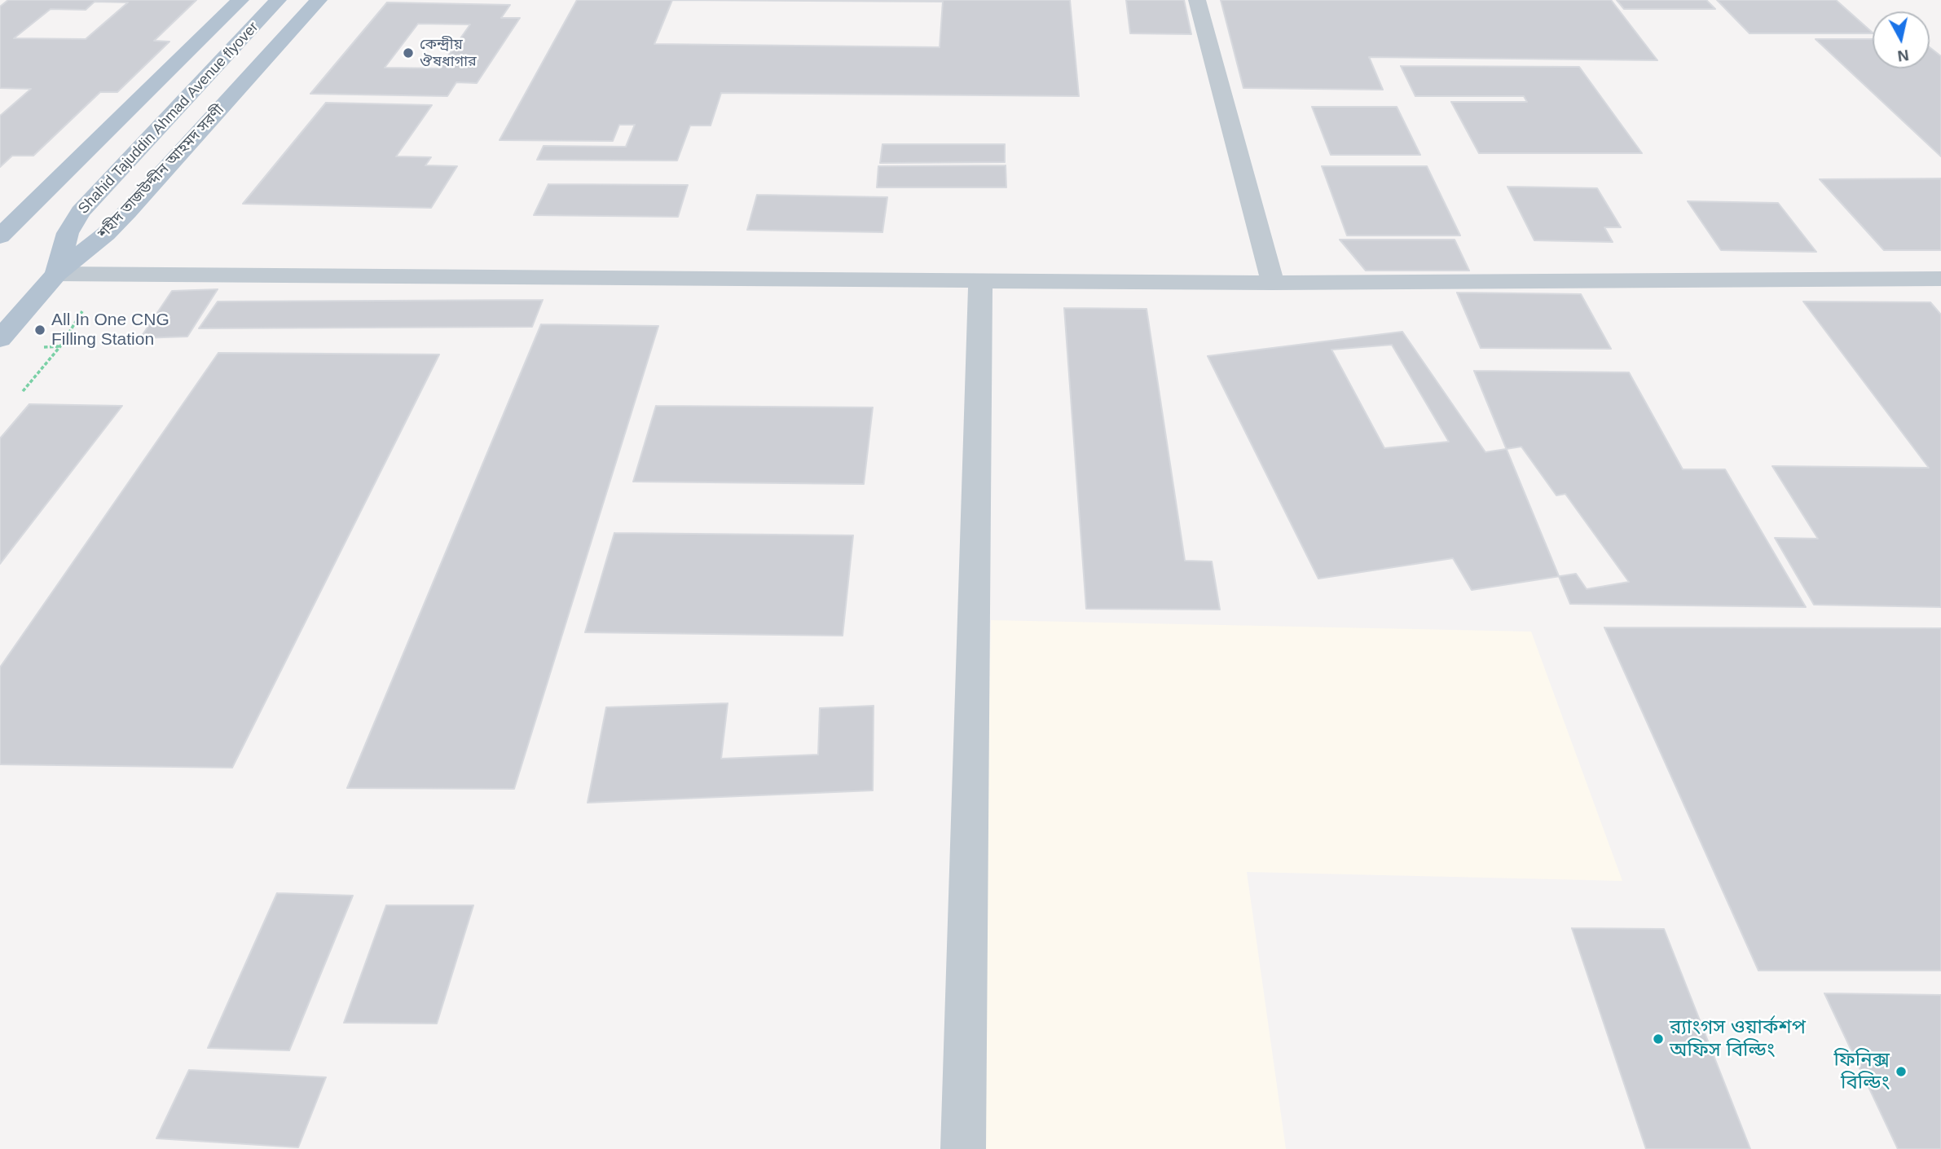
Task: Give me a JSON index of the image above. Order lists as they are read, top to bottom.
{
  "streets": {
    "main road": ["Shahid Tajuddin Ahmad Avenue flyover", "শহীদ তাজউদ্দীন আহমদ সরণী"]
  },
  "crossings": [
    ["Shahid Tajuddin Ahmad Avenue flyover", "শহীদ তাজউদ্দীন আহমদ সরণী"]
  ],
  "places": [
    "কেন্দ্রীয় ঔষধাগার",
    "All In One CNG Filling Station",
    "র‍্যাংগস ওয়ার্কশপ অফিস বিল্ডিং",
    "ফিনিক্স বিল্ডিং"
  ],
  "north": "bottom"
}
